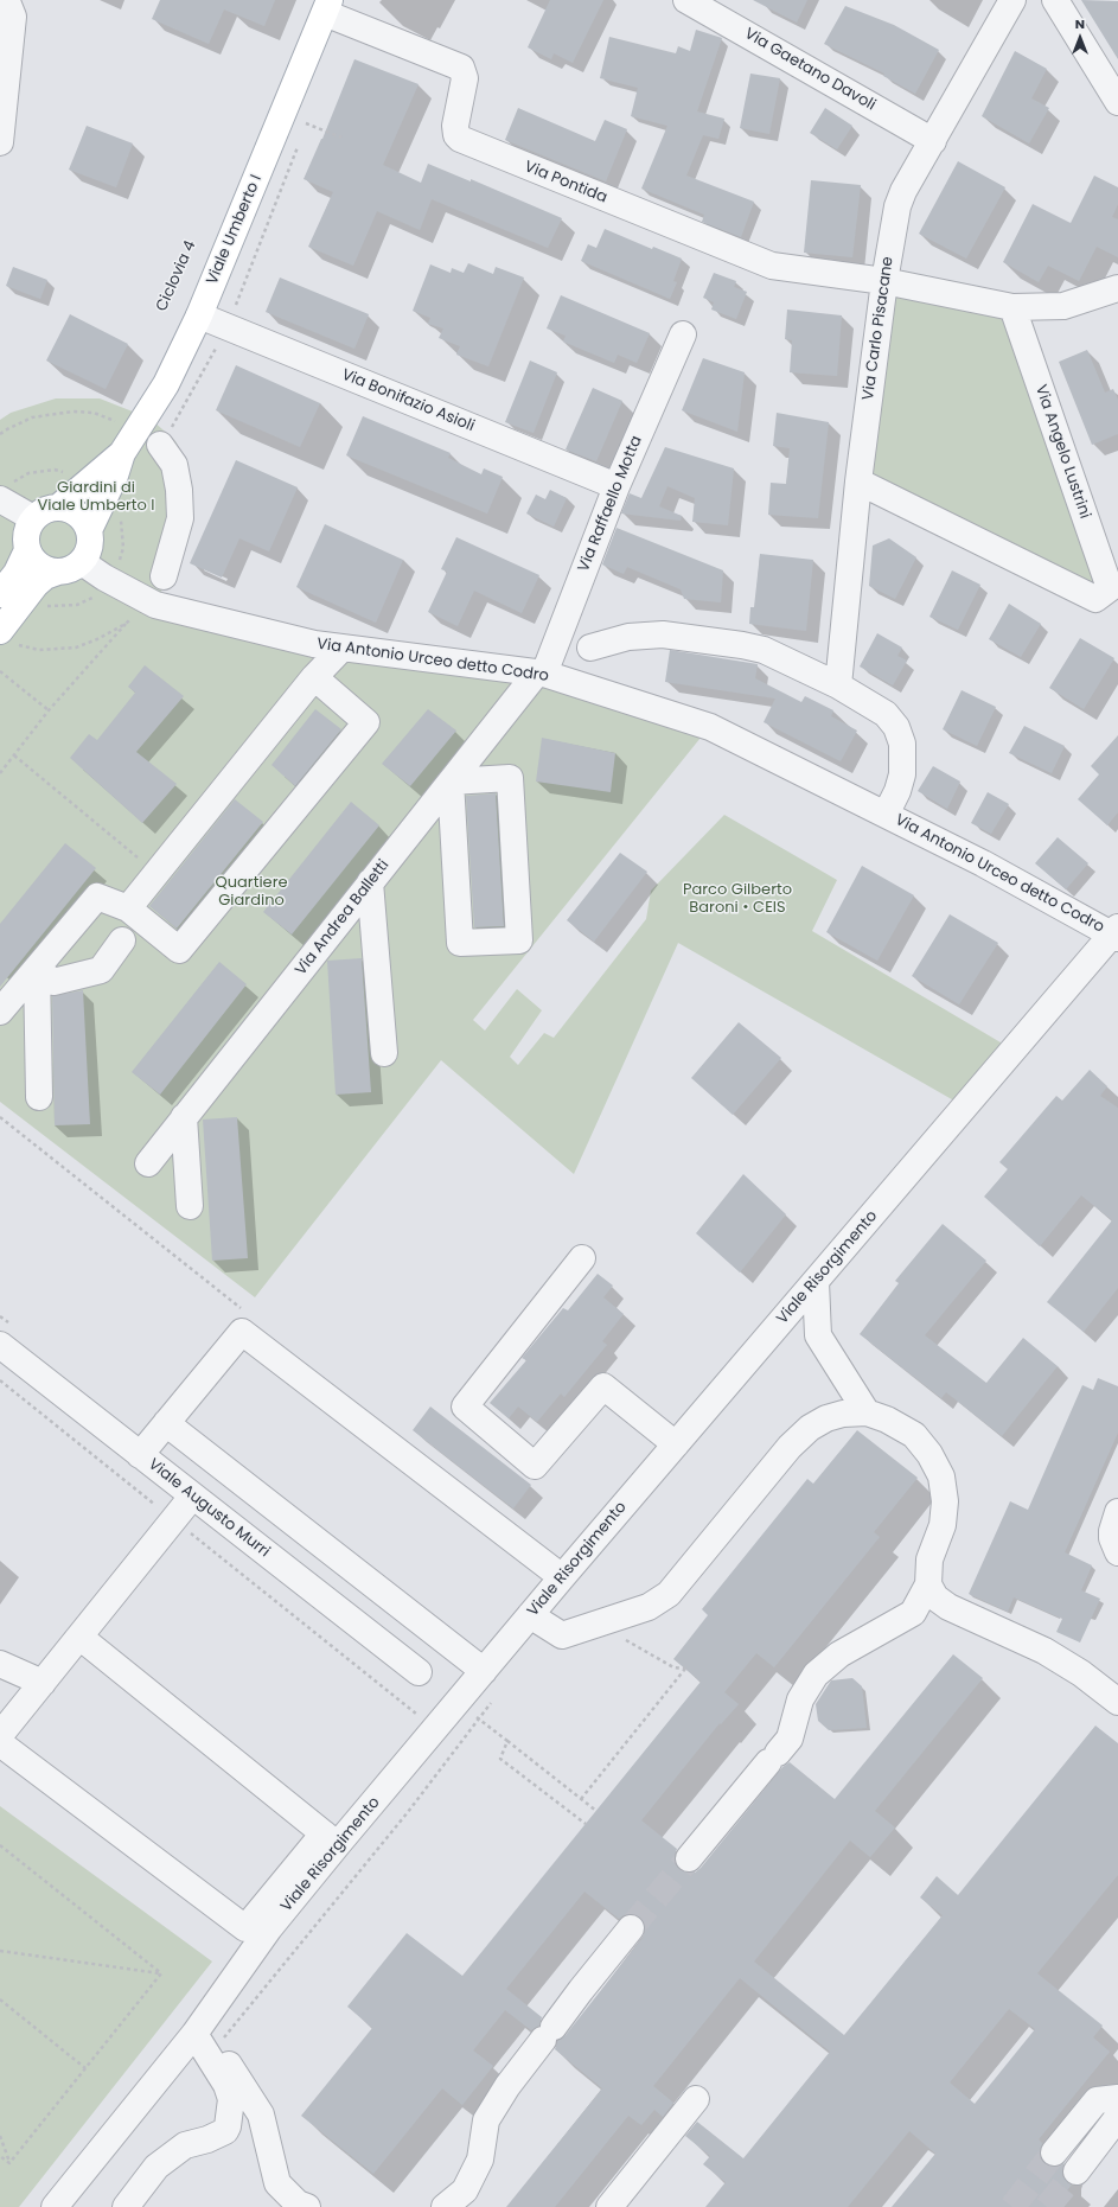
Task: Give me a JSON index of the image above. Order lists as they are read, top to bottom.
{
  "streets": {
    "main road": ["Viale Umberto I"],
    "street": [
      "Via Gaetano Davoli",
      "Via Pontida",
      "Via Carlo Pisacane",
      "Via Bonifazio Asioli",
      "Via Angelo Lustrini",
      "Via Raffaello Motta",
      "Via Antonio Urceo detto Codro",
      "Via Andrea Balletti",
      "Viale Risorgimento",
      "Viale Augusto Murri"
    ]
  },
  "crossings": [
    ["Via Gaetano Davoli", "Via Carlo Pisacane"],
    ["Via Pontida", "Viale Umberto I"],
    ["Via Pontida", "Via Carlo Pisacane"],
    ["Viale Umberto I", "Via Bonifazio Asioli"],
    ["Viale Umberto I", "Via Antonio Urceo detto Codro"],
    ["Via Carlo Pisacane", "Via Angelo Lustrini"],
    ["Via Carlo Pisacane", "Via Antonio Urceo detto Codro"],
    ["Via Bonifazio Asioli", "Via Raffaello Motta"],
    ["Via Raffaello Motta", "Via Antonio Urceo detto Codro"],
    ["Via Raffaello Motta", "Via Andrea Balletti"],
    ["Via Antonio Urceo detto Codro", "Via Andrea Balletti"],
    ["Via Antonio Urceo detto Codro", "Viale Risorgimento"]
  ],
  "parks": ["Giardini di Viale Umberto I", "Quartiere Giardino", "Parco Gilberto Baroni • CEIS"],
  "north": "top"
}
